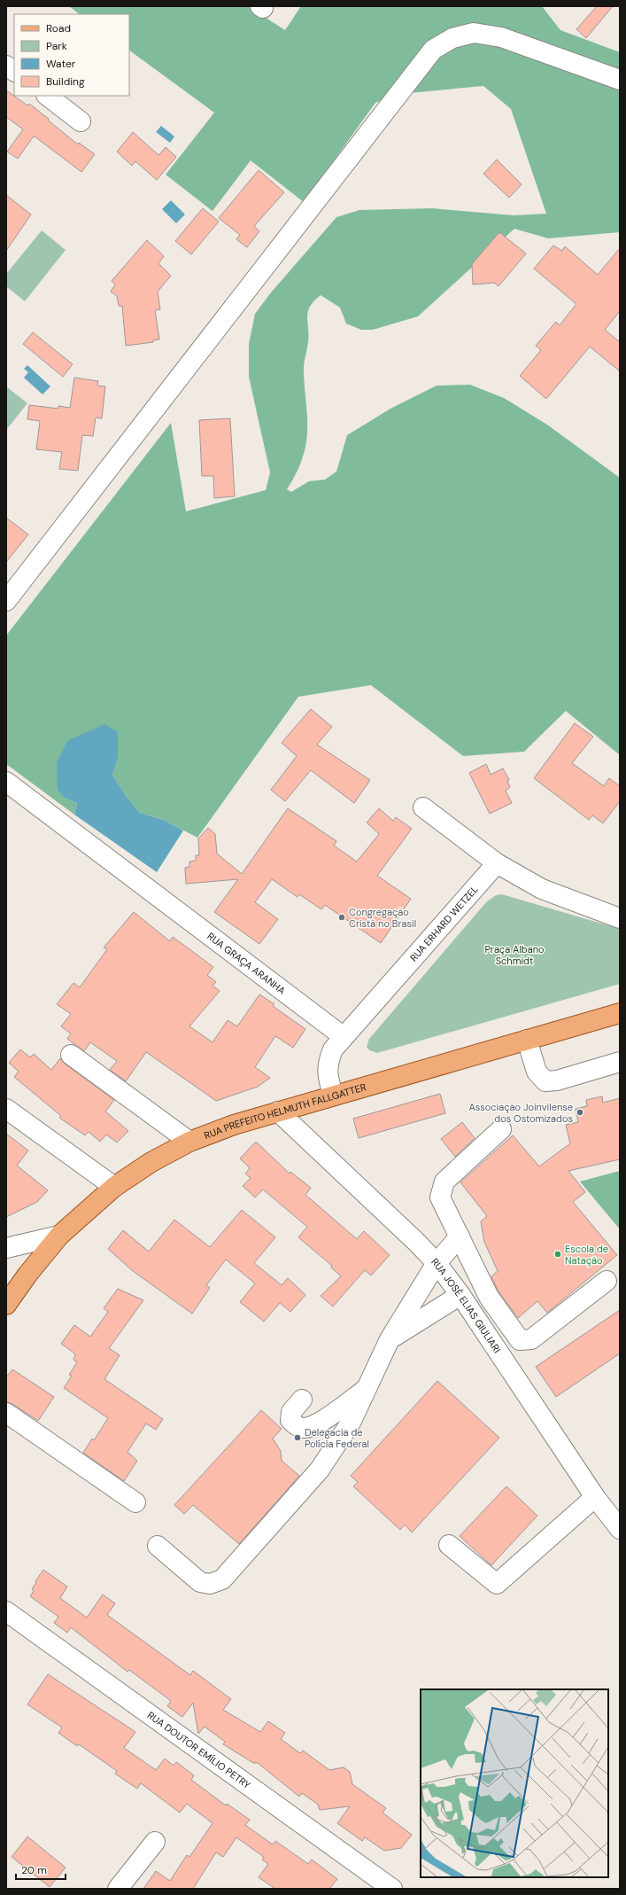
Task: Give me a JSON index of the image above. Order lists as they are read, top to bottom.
{
  "streets": {
    "main road": ["RUA PREFEITO HELMUTH FALLGATTER"],
    "street": [
      "RUA ERHARD WETZEL",
      "RUA GRAÇA ARANHA",
      "RUA JOSÉ ELIAS GIULIARI",
      "RUA DOUTOR EMÍLIO PETRY"
    ]
  },
  "crossings": [
    ["RUA ERHARD WETZEL", "RUA GRAÇA ARANHA"],
    ["RUA ERHARD WETZEL", "RUA PREFEITO HELMUTH FALLGATTER"],
    ["RUA PREFEITO HELMUTH FALLGATTER", "RUA JOSÉ ELIAS GIULIARI"]
  ],
  "parks": ["Praça Albano Schmidt"],
  "places": [
    "Congregação Cristã no Brasil",
    "Associação Joinvilense dos Ostomizados",
    "Escola de Natação",
    "Delegacia de Polícia Federal"
  ],
  "legend": [
    "Road",
    "Park",
    "Water",
    "Building"
  ],
  "scale_bar": "20 m"
}
